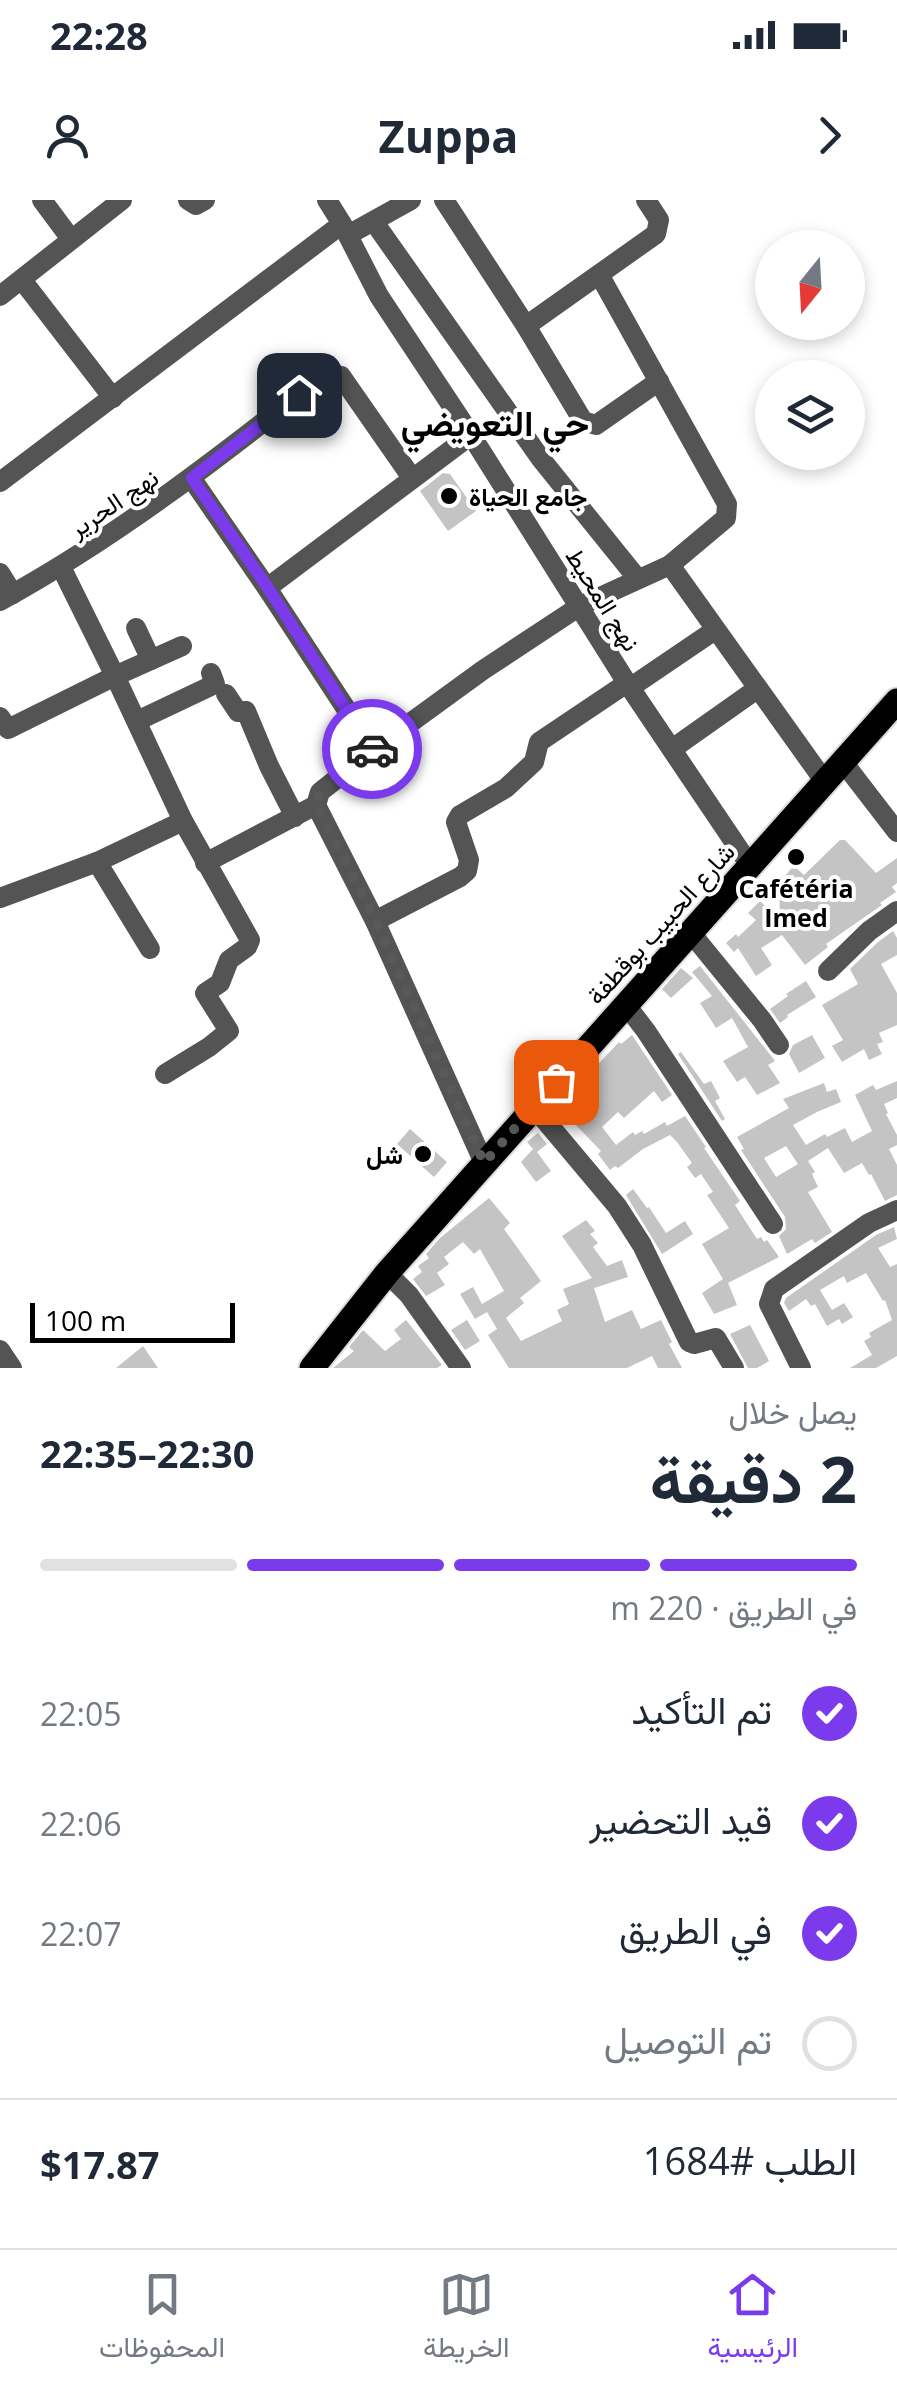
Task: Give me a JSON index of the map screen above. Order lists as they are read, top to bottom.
{
  "streets": {
    "main road": ["شارع الحبيب بوقطفة"],
    "street": ["نهج الحرير", "نهج المحيط"]
  },
  "crossings": [
    ["نهج المحيط", "شارع الحبيب بوقطفة"]
  ],
  "districts": ["حي التعويضي"],
  "places": ["جامع الحياة", "Cafétéria Imed", "شل"],
  "scale_bar": "100 m",
  "north": "bottom",
  "page": {
    "status": "22:28",
    "header": "Zuppa",
    "scale": "100 m",
    "heading": ["2 دقيقة", "يصل خلال", "22:30–22:35"],
    "panel": ["الطلب #1684", "$17.87"],
    "bar": "في الطريق · 220 m",
    "list": [
      ["تم التأكيد", "22:05"],
      ["قيد التحضير", "22:06"],
      ["في الطريق", "22:07"],
      "تم التوصيل"
    ],
    "tabs": ["الرئيسية", "الخريطة", "المحفوظات"]
  }
}
